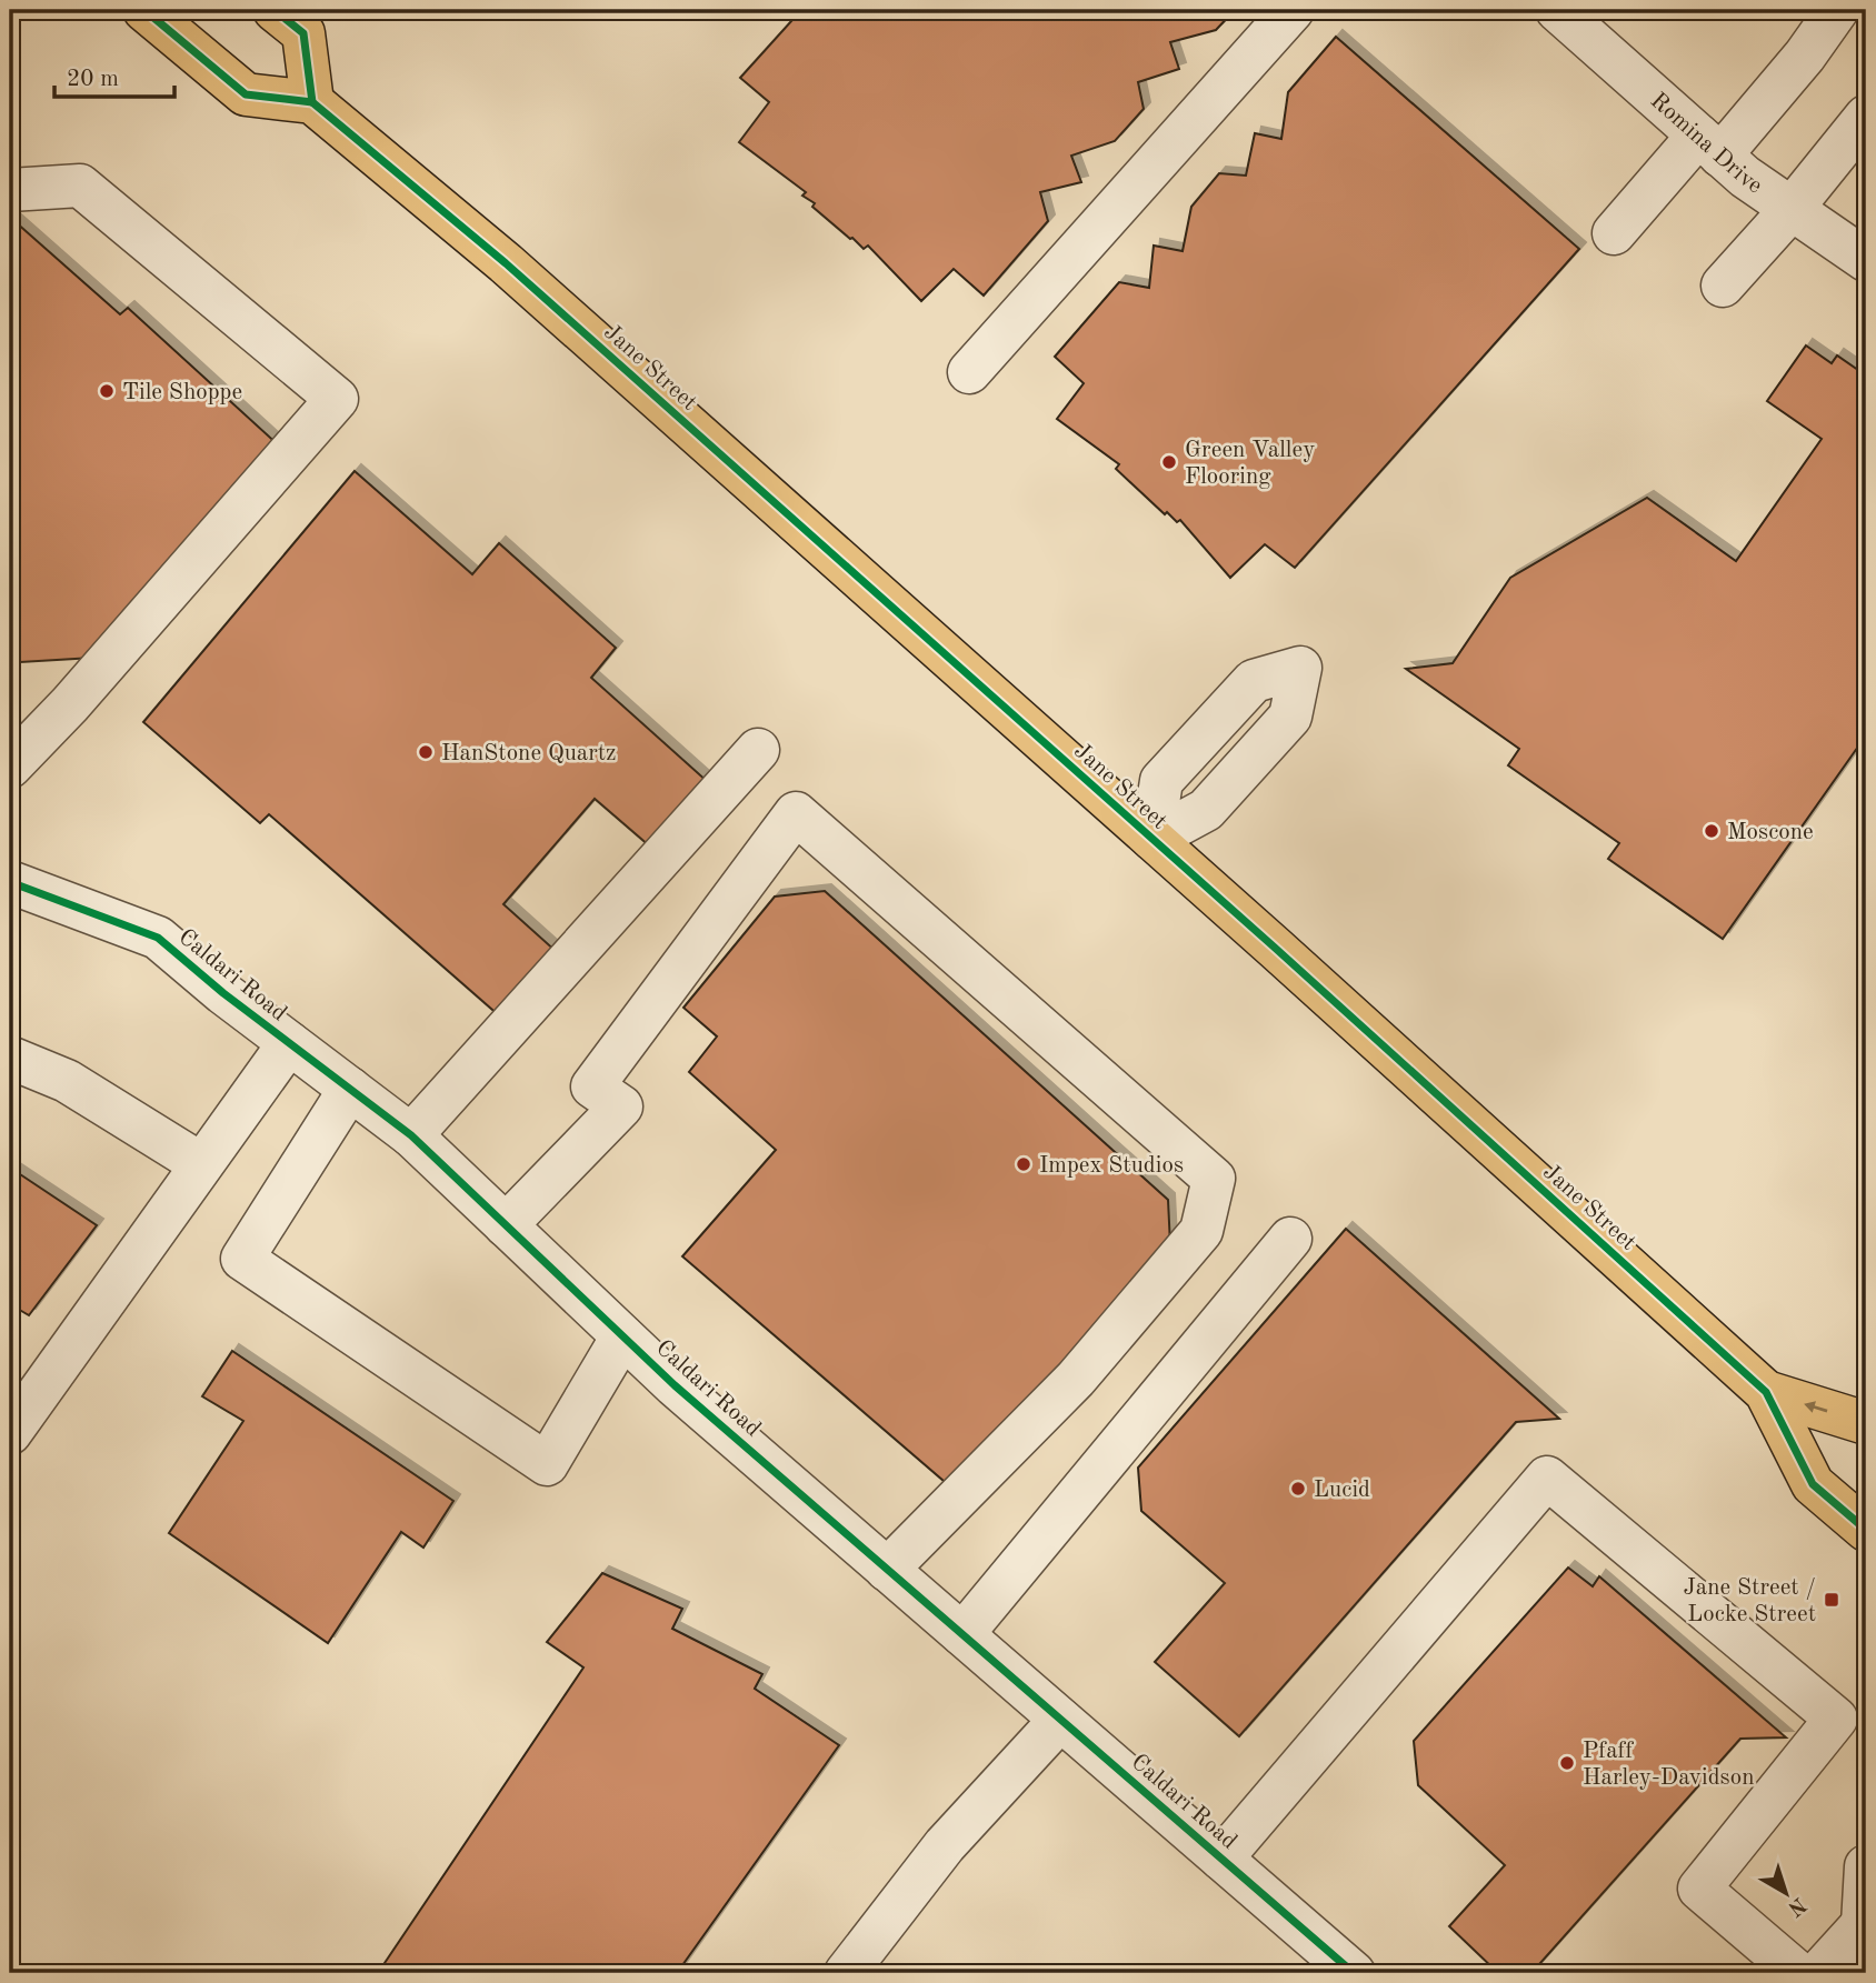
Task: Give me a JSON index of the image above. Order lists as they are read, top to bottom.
{
  "streets": {
    "main road": ["Jane Street"],
    "street": ["Romina Drive", "Caldari Road"]
  },
  "places": {
    "other": [
      "Tile Shoppe",
      "Green Valley Flooring",
      "HanStone Quartz",
      "Moscone",
      "Impex Studios",
      "Lucid",
      "Pfaff Harley-Davidson"
    ],
    "transit": ["Jane Street / Locke Street"]
  },
  "scale_bar": "20 m",
  "north": "bottom right"
}
